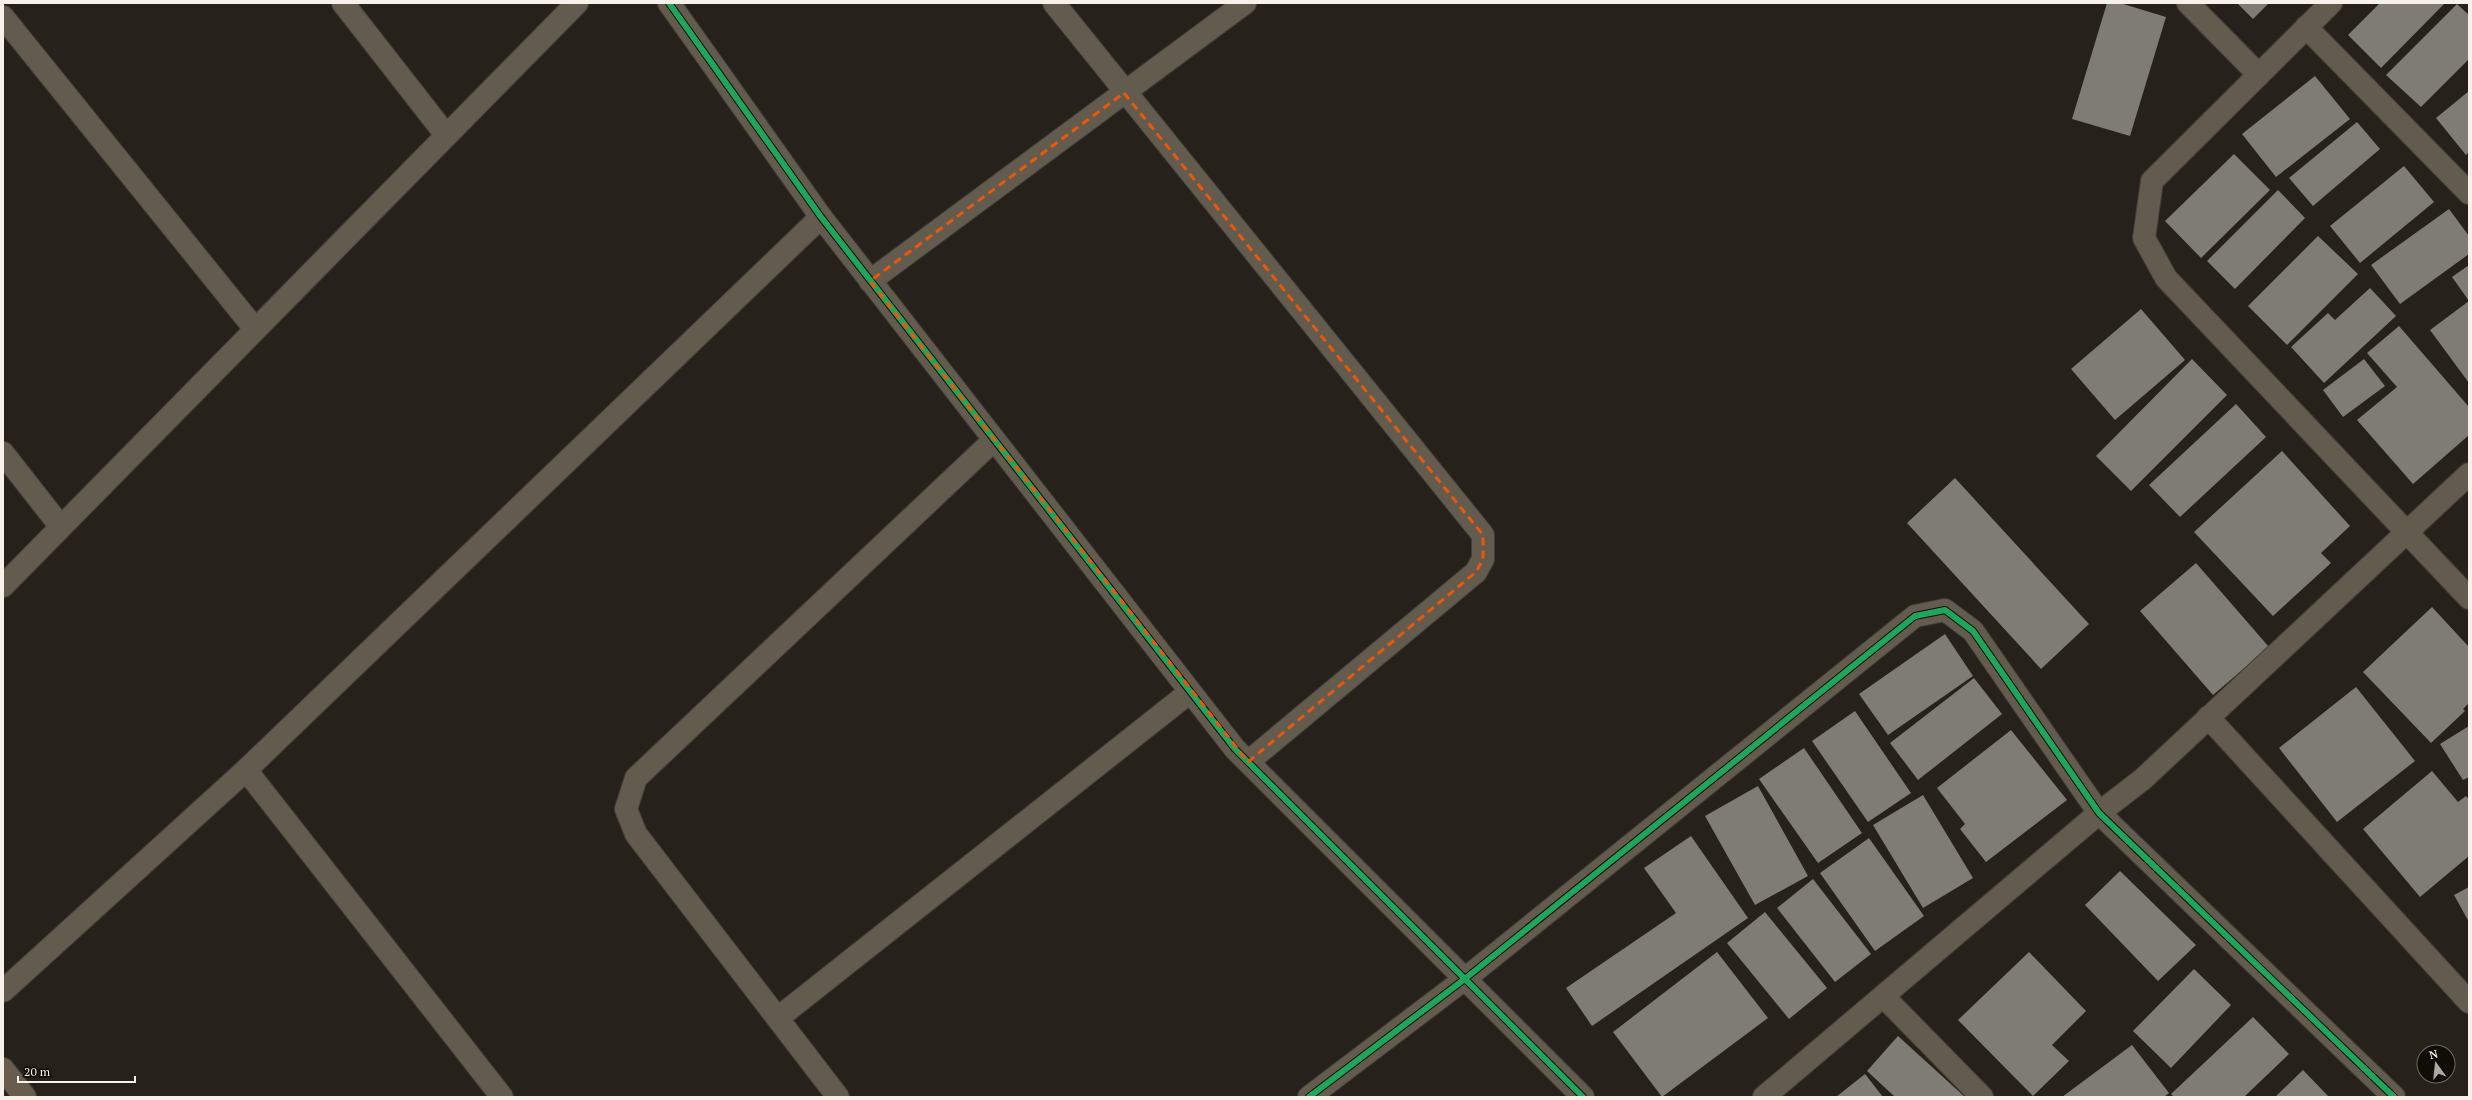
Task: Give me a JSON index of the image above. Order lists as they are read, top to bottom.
{
  "scale_bar": "20 m",
  "north": "top"
}
